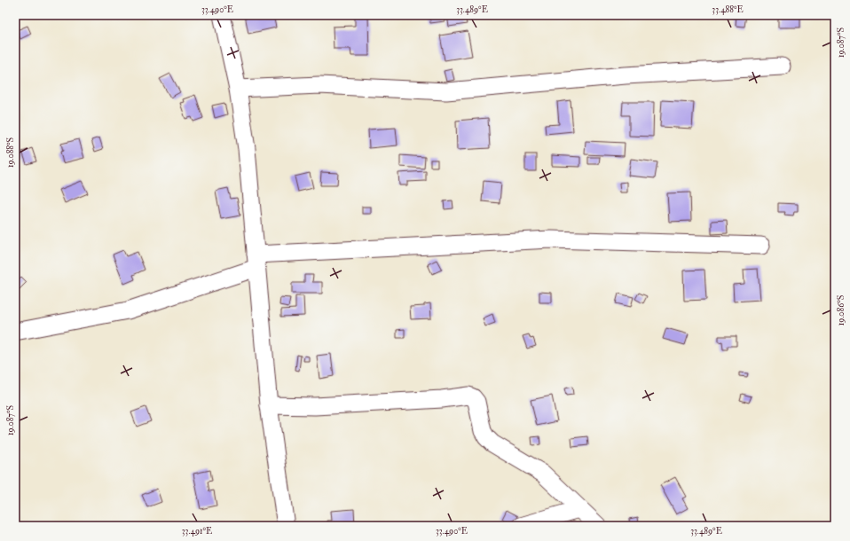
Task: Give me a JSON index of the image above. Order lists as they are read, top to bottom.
{
  "coordinates": [
    "33.490°E",
    "33.489°E",
    "33.488°E",
    "19.087°S",
    "19.088°S",
    "19.086°S",
    "33.491°E"
  ]
}
